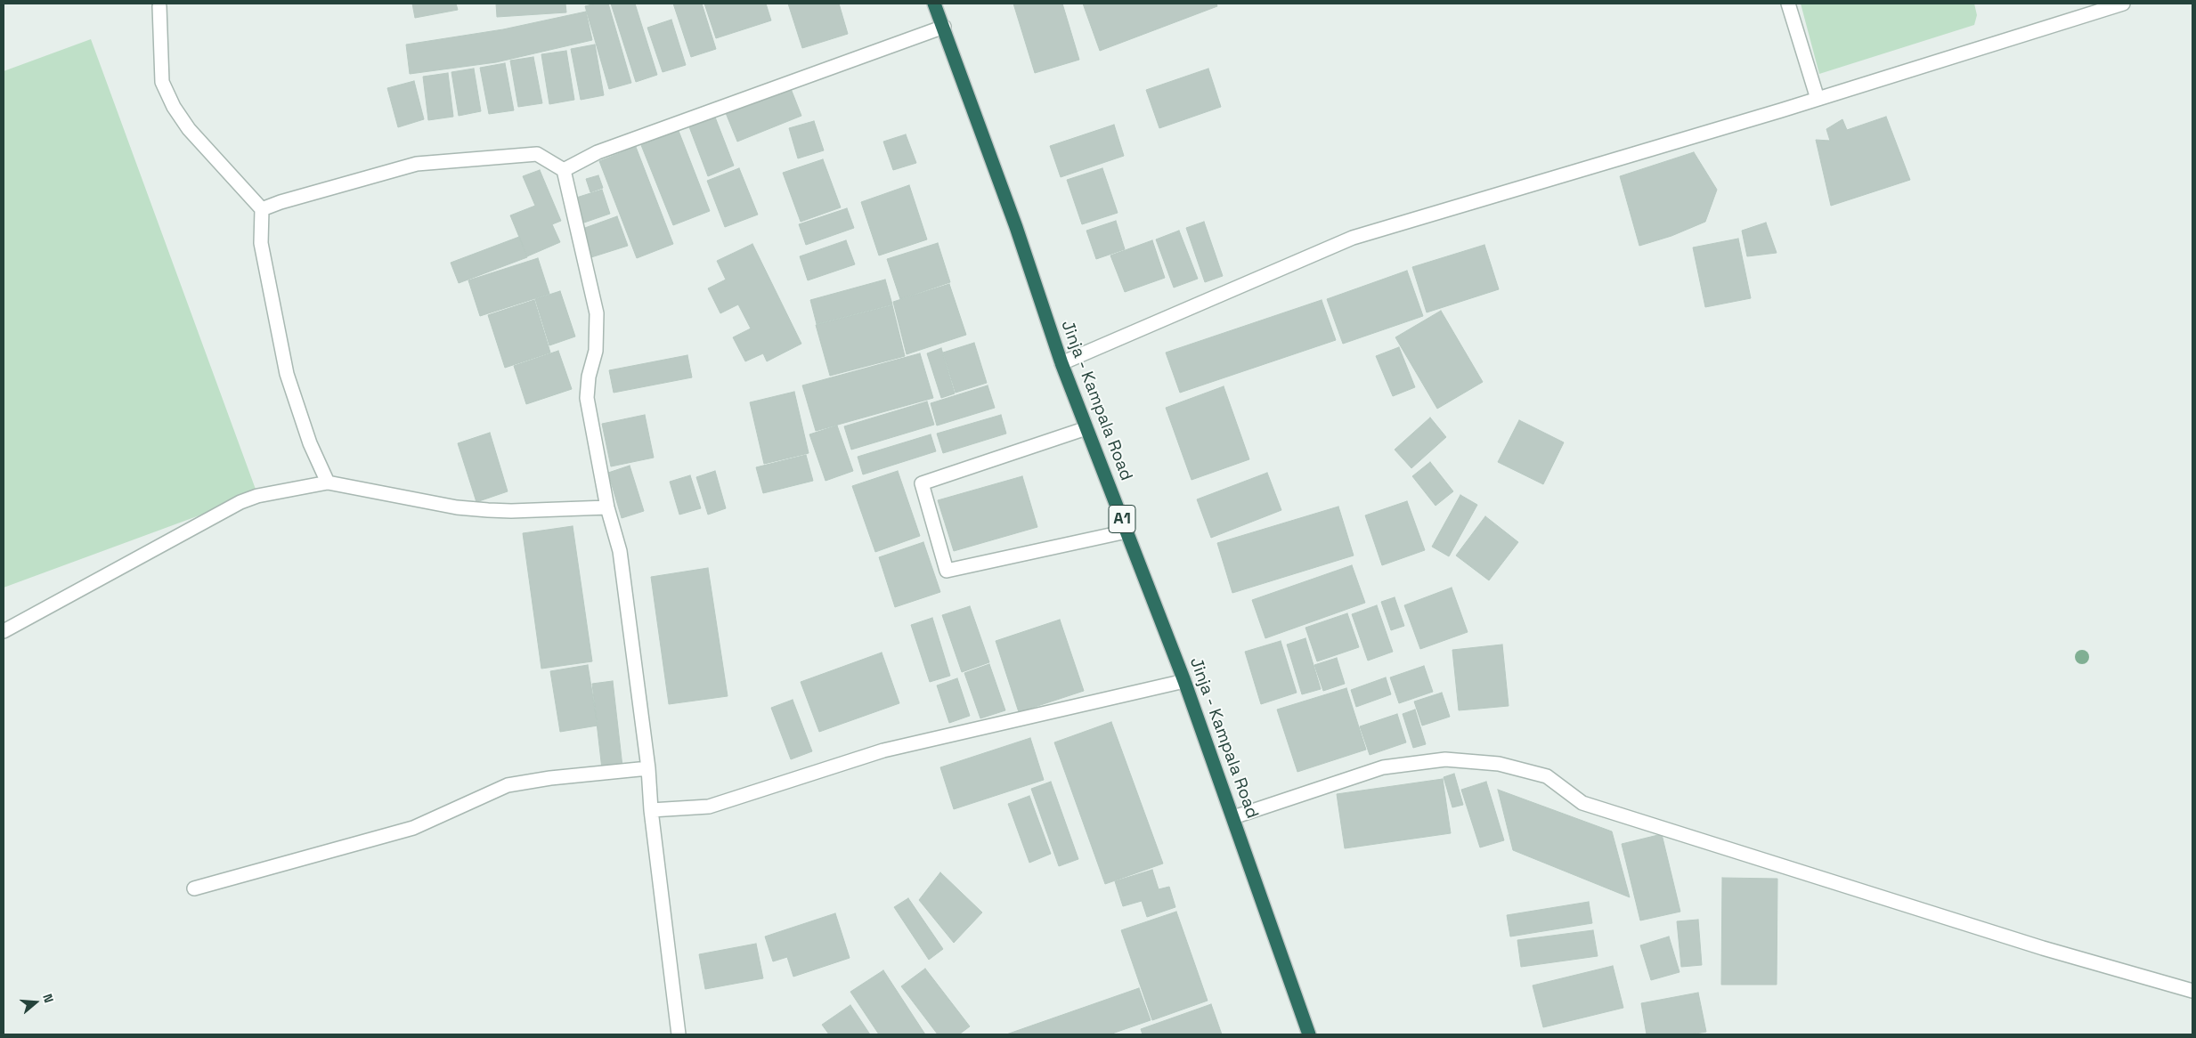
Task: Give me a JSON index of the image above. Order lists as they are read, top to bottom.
{
  "streets": {
    "highway": ["Jinja - Kampala Road", "A1"]
  },
  "north": "right"
}
